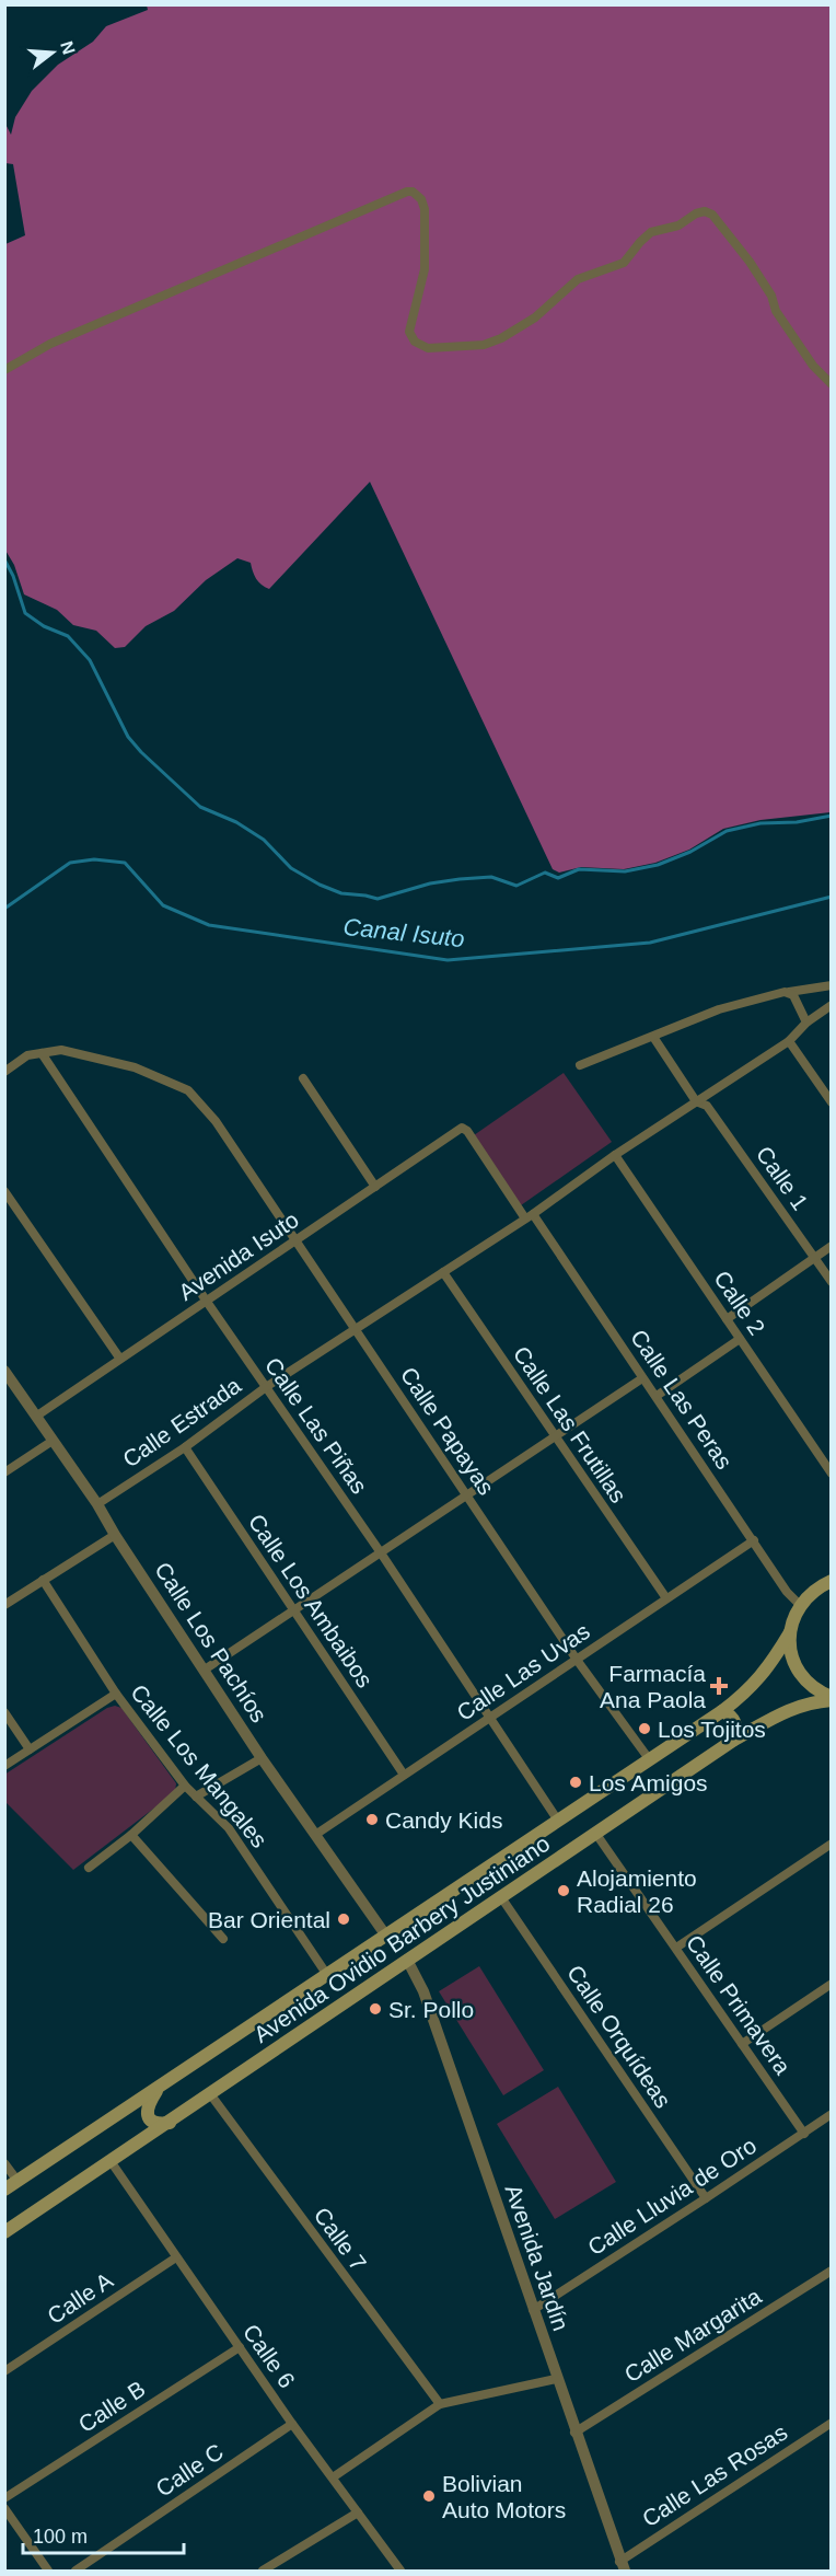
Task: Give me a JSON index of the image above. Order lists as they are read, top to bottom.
{
  "streets": {
    "main road": ["Avenida Ovidio Barbery Justiniano"],
    "street": [
      "Calle 1",
      "Avenida Isuto",
      "Calle 2",
      "Calle Las Peras",
      "Calle Estrada",
      "Calle Las Frutillas",
      "Calle Las Piñas",
      "Calle Papayas",
      "Calle Los Ambaibos",
      "Calle Los Pachíos",
      "Calle Las Uvas",
      "Calle Los Mangales",
      "Calle Primavera",
      "Calle Orquídeas",
      "Calle Lluvia de Oro",
      "Calle 7",
      "Avenida Jardín",
      "Calle A",
      "Calle Margarita",
      "Calle 6",
      "Calle B",
      "Calle C",
      "Calle Las Rosas"
    ]
  },
  "crossings": [
    ["Avenida Isuto", "Calle Las Peras"],
    ["Avenida Isuto", "Calle Las Piñas"],
    ["Avenida Isuto", "Calle Papayas"],
    ["Avenida Isuto", "Calle Los Pachíos"],
    ["Calle Las Peras", "Calle Estrada"],
    ["Calle Las Peras", "Calle Las Uvas"],
    ["Calle Las Peras", "Avenida Ovidio Barbery Justiniano"],
    ["Calle Estrada", "Calle Las Frutillas"],
    ["Calle Estrada", "Calle Las Piñas"],
    ["Calle Estrada", "Calle Papayas"],
    ["Calle Estrada", "Calle Los Ambaibos"],
    ["Calle Estrada", "Calle Los Pachíos"],
    ["Calle Las Frutillas", "Calle Las Uvas"],
    ["Calle Las Piñas", "Calle Papayas"],
    ["Calle Las Piñas", "Calle Las Uvas"],
    ["Calle Las Piñas", "Avenida Ovidio Barbery Justiniano"],
    ["Calle Papayas", "Calle Las Uvas"],
    ["Calle Papayas", "Avenida Ovidio Barbery Justiniano"],
    ["Calle Los Ambaibos", "Calle Las Uvas"],
    ["Calle Los Pachíos", "Calle Las Uvas"],
    ["Calle Los Pachíos", "Avenida Ovidio Barbery Justiniano"],
    ["Calle Los Mangales", "Avenida Ovidio Barbery Justiniano"],
    ["Avenida Ovidio Barbery Justiniano", "Calle Primavera"],
    ["Avenida Ovidio Barbery Justiniano", "Calle Orquídeas"],
    ["Avenida Ovidio Barbery Justiniano", "Calle 7"],
    ["Avenida Ovidio Barbery Justiniano", "Avenida Jardín"],
    ["Avenida Ovidio Barbery Justiniano", "Calle 6"],
    ["Calle Primavera", "Calle Lluvia de Oro"],
    ["Calle Orquídeas", "Calle Lluvia de Oro"],
    ["Calle Lluvia de Oro", "Avenida Jardín"],
    ["Avenida Jardín", "Calle Margarita"],
    ["Avenida Jardín", "Calle Las Rosas"],
    ["Calle A", "Calle 6"],
    ["Calle 6", "Calle B"],
    ["Calle 6", "Calle C"]
  ],
  "water": ["Canal Isuto"],
  "places": {
    "health": ["Farmacía Ana Paola"],
    "other": [
      "Los Tojitos",
      "Los Amigos",
      "Candy Kids",
      "Alojamiento Radial 26",
      "Bar Oriental",
      "Sr. Pollo",
      "Bolivian Auto Motors"
    ]
  },
  "scale_bar": "100 m",
  "north": "right"
}
